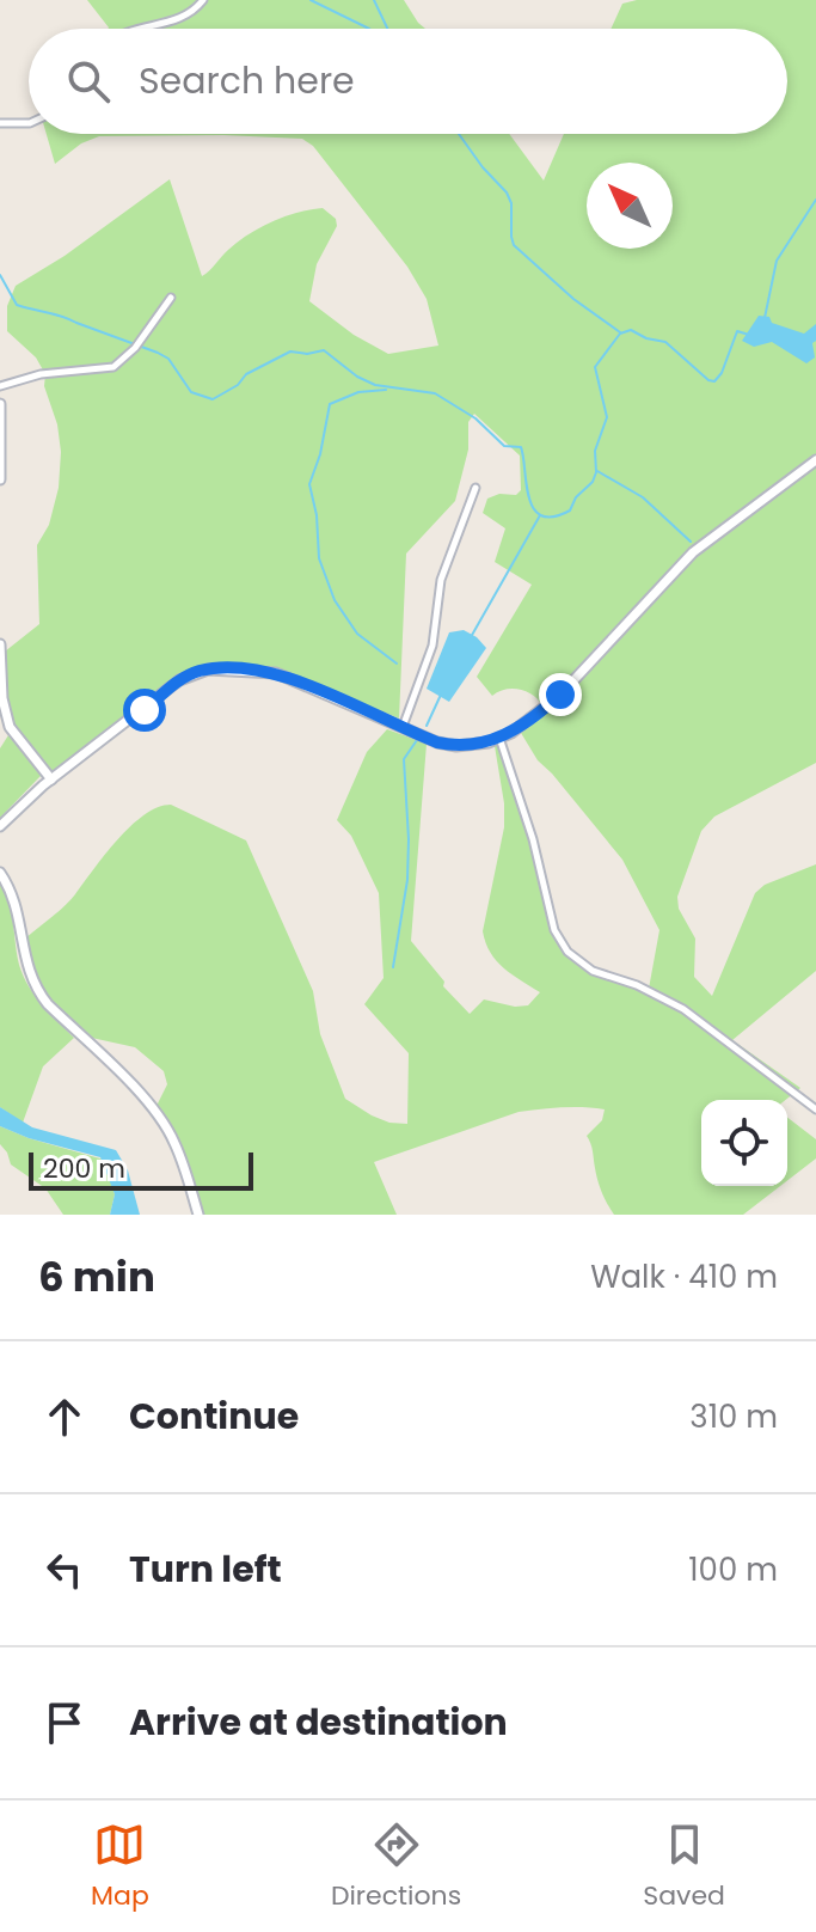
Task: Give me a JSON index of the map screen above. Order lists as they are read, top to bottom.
{
  "scale_bar": "200 m",
  "north": "top left",
  "page": {
    "search": "Search here",
    "scale": "200 m",
    "heading": ["6 min", "Walk · 410 m"],
    "list": [
      ["Continue", "310 m"],
      ["Turn left", "100 m"],
      "Arrive at destination"
    ],
    "nav": ["Map", "Directions", "Saved"]
  }
}
